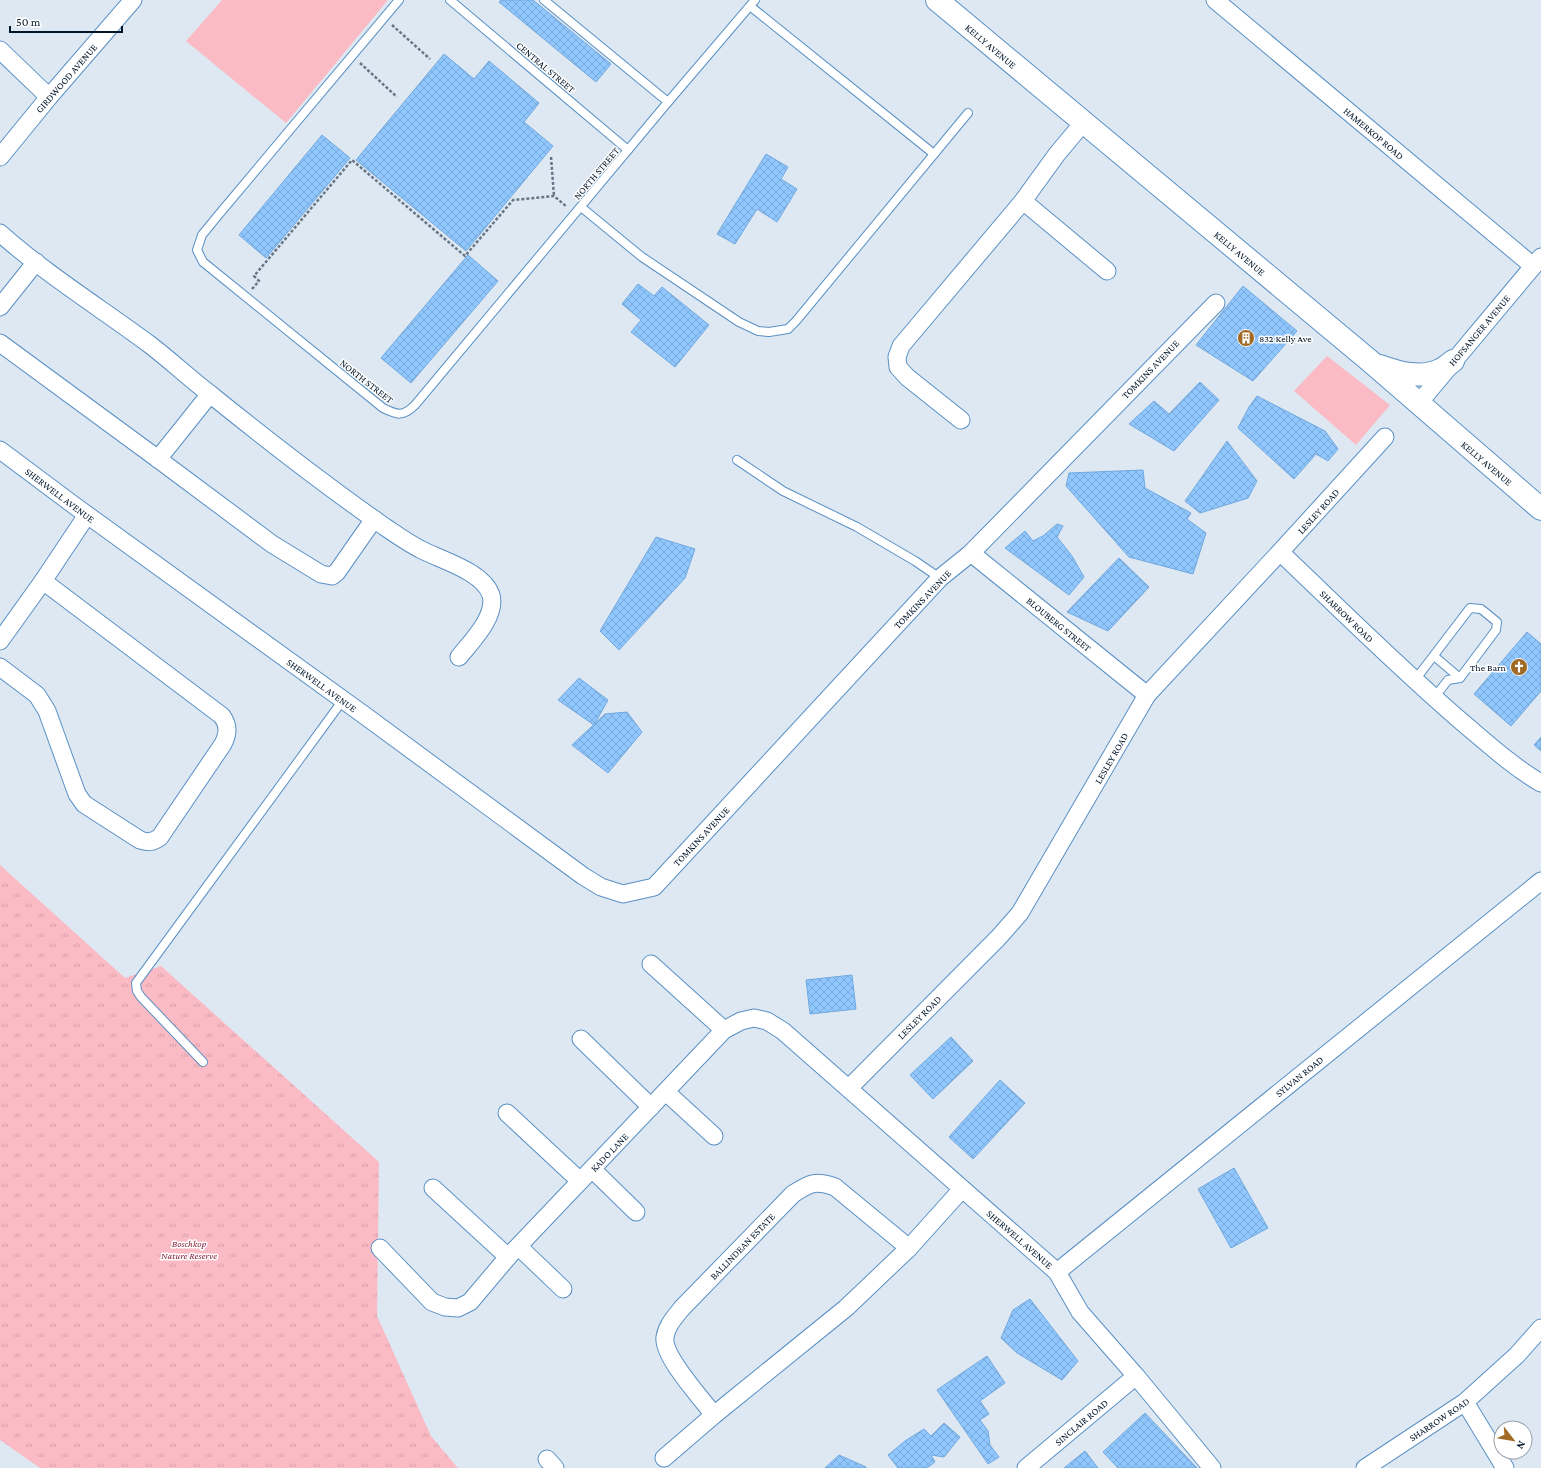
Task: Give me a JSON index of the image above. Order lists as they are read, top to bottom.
{
  "streets": {
    "street": [
      "KELLY AVENUE",
      "GIRDWOOD AVENUE",
      "HAMERKOP ROAD",
      "HOFSANGER AVENUE",
      "TOMKINS AVENUE",
      "SHERWELL AVENUE",
      "LESLEY ROAD",
      "SHARROW ROAD",
      "BLOUBERG STREET",
      "SYLVAN ROAD",
      "KADO LANE",
      "BALLINDEAN ESTATE",
      "SINCLAIR ROAD"
    ],
    "lane": ["CENTRAL STREET", "NORTH STREET"]
  },
  "crossings": [
    ["KELLY AVENUE", "HOFSANGER AVENUE"],
    ["CENTRAL STREET", "NORTH STREET"],
    ["HAMERKOP ROAD", "HOFSANGER AVENUE"],
    ["TOMKINS AVENUE", "SHERWELL AVENUE"],
    ["TOMKINS AVENUE", "BLOUBERG STREET"],
    ["SHERWELL AVENUE", "LESLEY ROAD"],
    ["SHERWELL AVENUE", "SYLVAN ROAD"],
    ["SHERWELL AVENUE", "KADO LANE"],
    ["SHERWELL AVENUE", "SINCLAIR ROAD"],
    ["LESLEY ROAD", "SHARROW ROAD"],
    ["LESLEY ROAD", "BLOUBERG STREET"],
    ["LESLEY ROAD", "KADO LANE"]
  ],
  "parks": ["Boschkop Nature Reserve"],
  "places": {
    "building": ["832 Kelly Ave"],
    "church": ["The Barn"]
  },
  "scale_bar": "50 m",
  "north": "bottom right"
}
